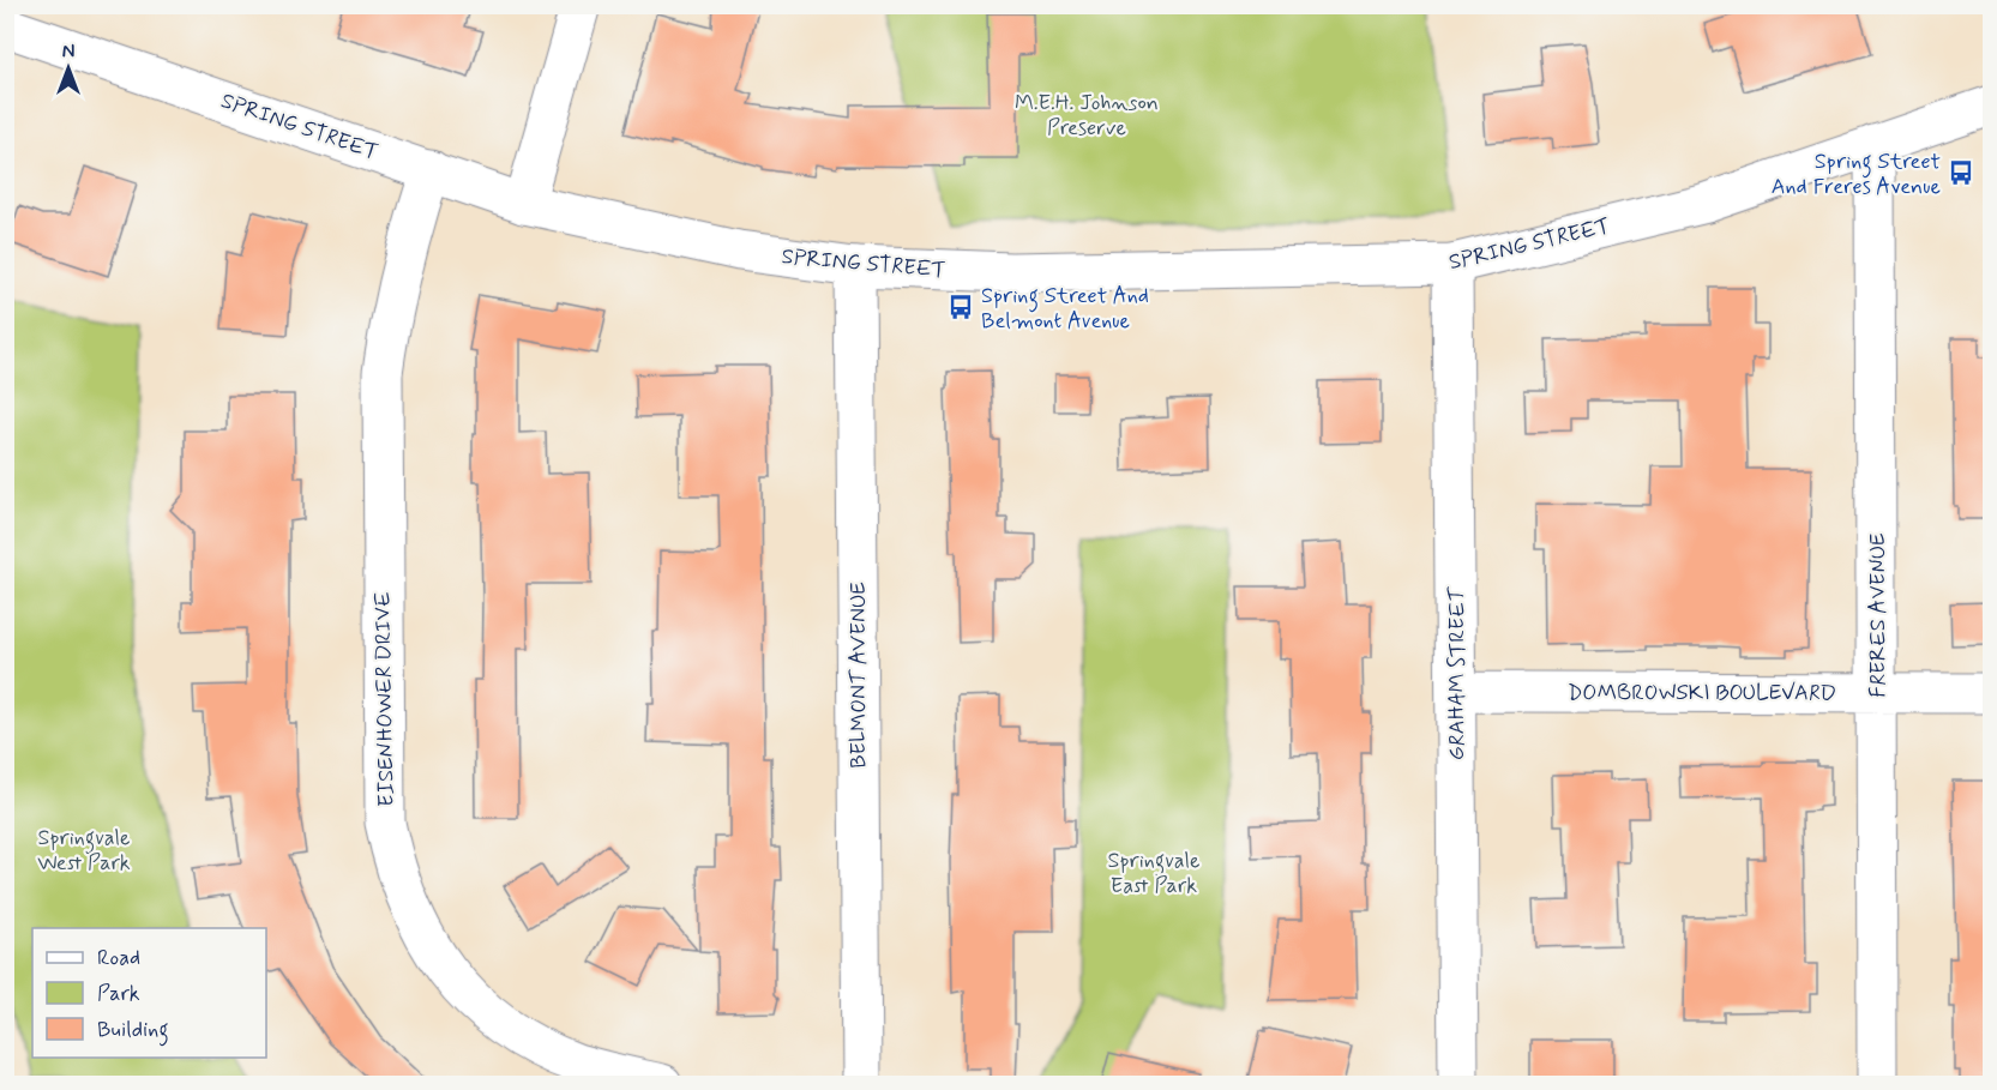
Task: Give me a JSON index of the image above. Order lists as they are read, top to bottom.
{
  "streets": {
    "street": [
      "SPRING STREET",
      "FRERES AVENUE",
      "GRAHAM STREET",
      "BELMONT AVENUE",
      "DOMBROWSKI BOULEVARD",
      "EISENHOWER DRIVE"
    ]
  },
  "crossings": [
    ["SPRING STREET", "FRERES AVENUE"],
    ["SPRING STREET", "GRAHAM STREET"],
    ["SPRING STREET", "BELMONT AVENUE"],
    ["SPRING STREET", "EISENHOWER DRIVE"],
    ["FRERES AVENUE", "DOMBROWSKI BOULEVARD"],
    ["GRAHAM STREET", "DOMBROWSKI BOULEVARD"]
  ],
  "parks": ["M.E.H. Johnson Preserve", "Springvale West Park", "Springvale East Park"],
  "places": {
    "bus stop": ["Spring Street And Freres Avenue", "Spring Street And Belmont Avenue"]
  },
  "legend": ["Road", "Park", "Building"],
  "north": "top"
}
